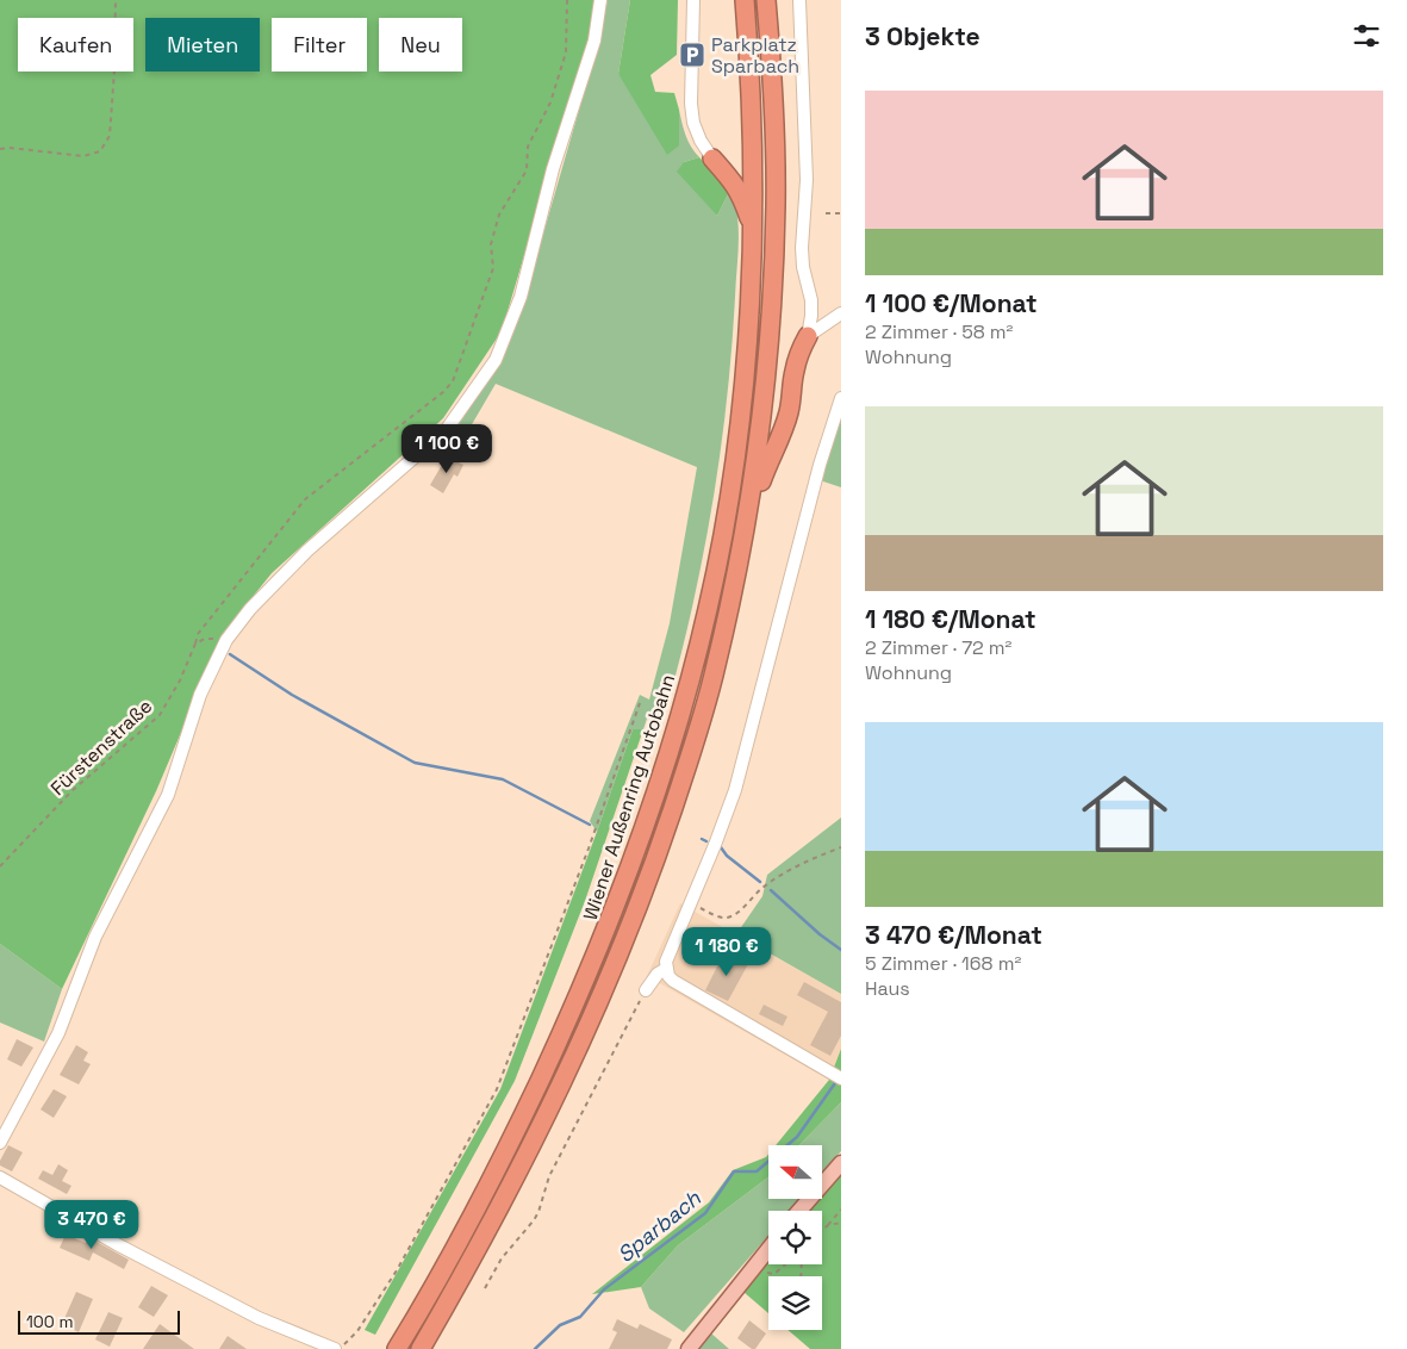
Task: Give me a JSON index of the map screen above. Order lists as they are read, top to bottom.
{
  "streets": {
    "highway": ["Wiener Außenring Autobahn"],
    "path": ["Fürstenstraße"]
  },
  "water": ["Sparbach"],
  "places": {
    "parking": ["Parkplatz Sparbach"]
  },
  "scale_bar": "100 m",
  "north": "left",
  "page": {
    "heading": "3 Objekte",
    "chip": [
      "Kaufen",
      "Mieten",
      "Filter",
      "Neu"
    ],
    "list": [
      {
        "name": "1 100 €/Monat",
        "note": "2 Zimmer · 58 m² · Wohnung"
      },
      {
        "name": "1 180 €/Monat",
        "note": "2 Zimmer · 72 m² · Wohnung"
      },
      {
        "name": "3 470 €/Monat",
        "note": "5 Zimmer · 168 m² · Haus"
      }
    ],
    "price": ["1 100 €", "1 180 €", "3 470 €"],
    "scale": "100 m"
  }
}
